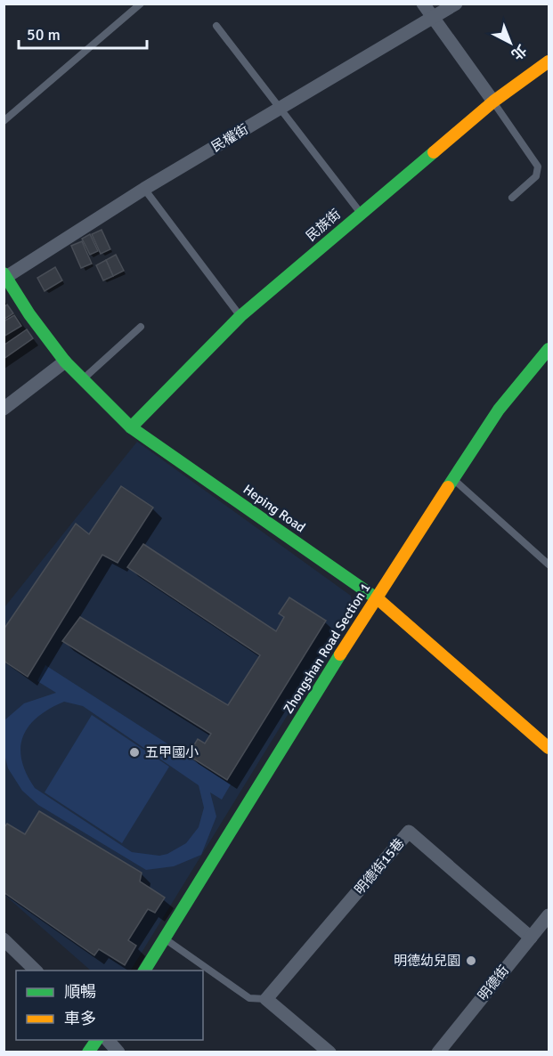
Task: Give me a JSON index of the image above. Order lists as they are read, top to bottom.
{
  "streets": {
    "street": [
      "民權街",
      "民族街",
      "Heping Road",
      "Zhongshan Road Section 1",
      "明德街15巷",
      "明德街"
    ]
  },
  "crossings": [
    ["民權街", "Heping Road"],
    ["民族街", "Heping Road"],
    ["Heping Road", "Zhongshan Road Section 1"],
    ["明德街15巷", "明德街"]
  ],
  "places": ["五甲國小", "明德幼兒園"],
  "legend": ["順暢", "車多"],
  "scale_bar": "50 m",
  "north": "bottom right"
}
